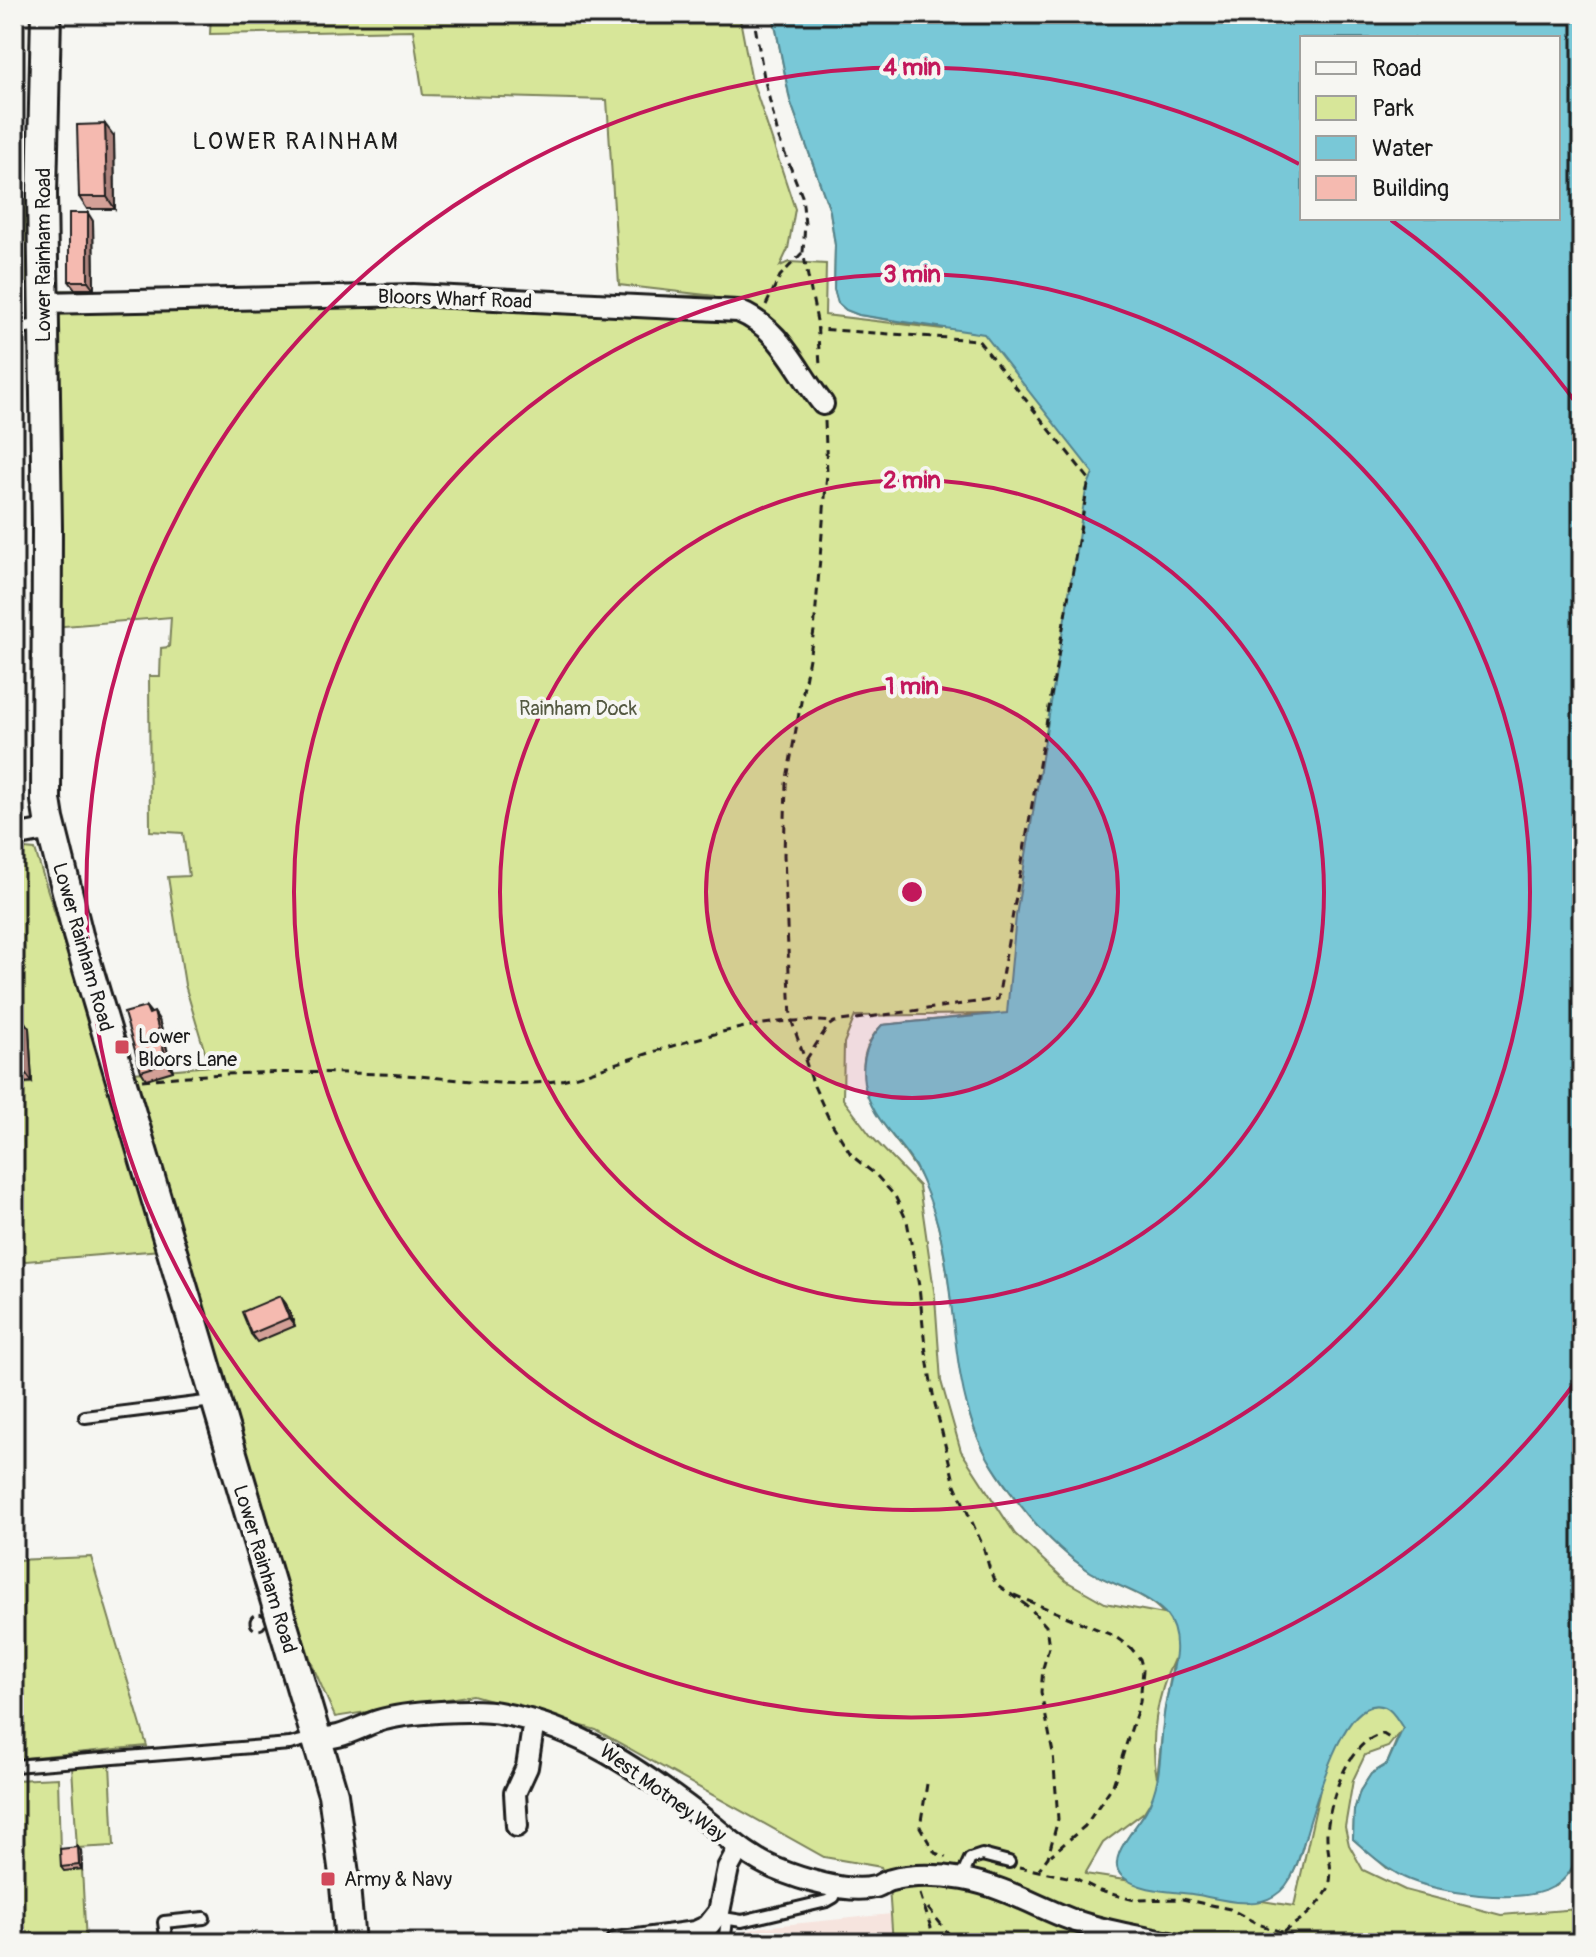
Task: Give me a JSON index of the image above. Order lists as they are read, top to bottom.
{
  "streets": {
    "main road": ["Lower Rainham Road"],
    "street": ["Bloors Wharf Road", "West Motney Way"]
  },
  "crossings": [
    ["Lower Rainham Road", "Bloors Wharf Road"],
    ["Lower Rainham Road", "West Motney Way"]
  ],
  "districts": ["LOWER RAINHAM"],
  "parks": ["Rainham Dock"],
  "places": {
    "transit": ["Lower Bloors Lane", "Army & Navy"]
  },
  "legend": [
    "Road",
    "Park",
    "Water",
    "Building"
  ],
  "rings": [
    "4 min",
    "3 min",
    "2 min",
    "1 min"
  ]
}
